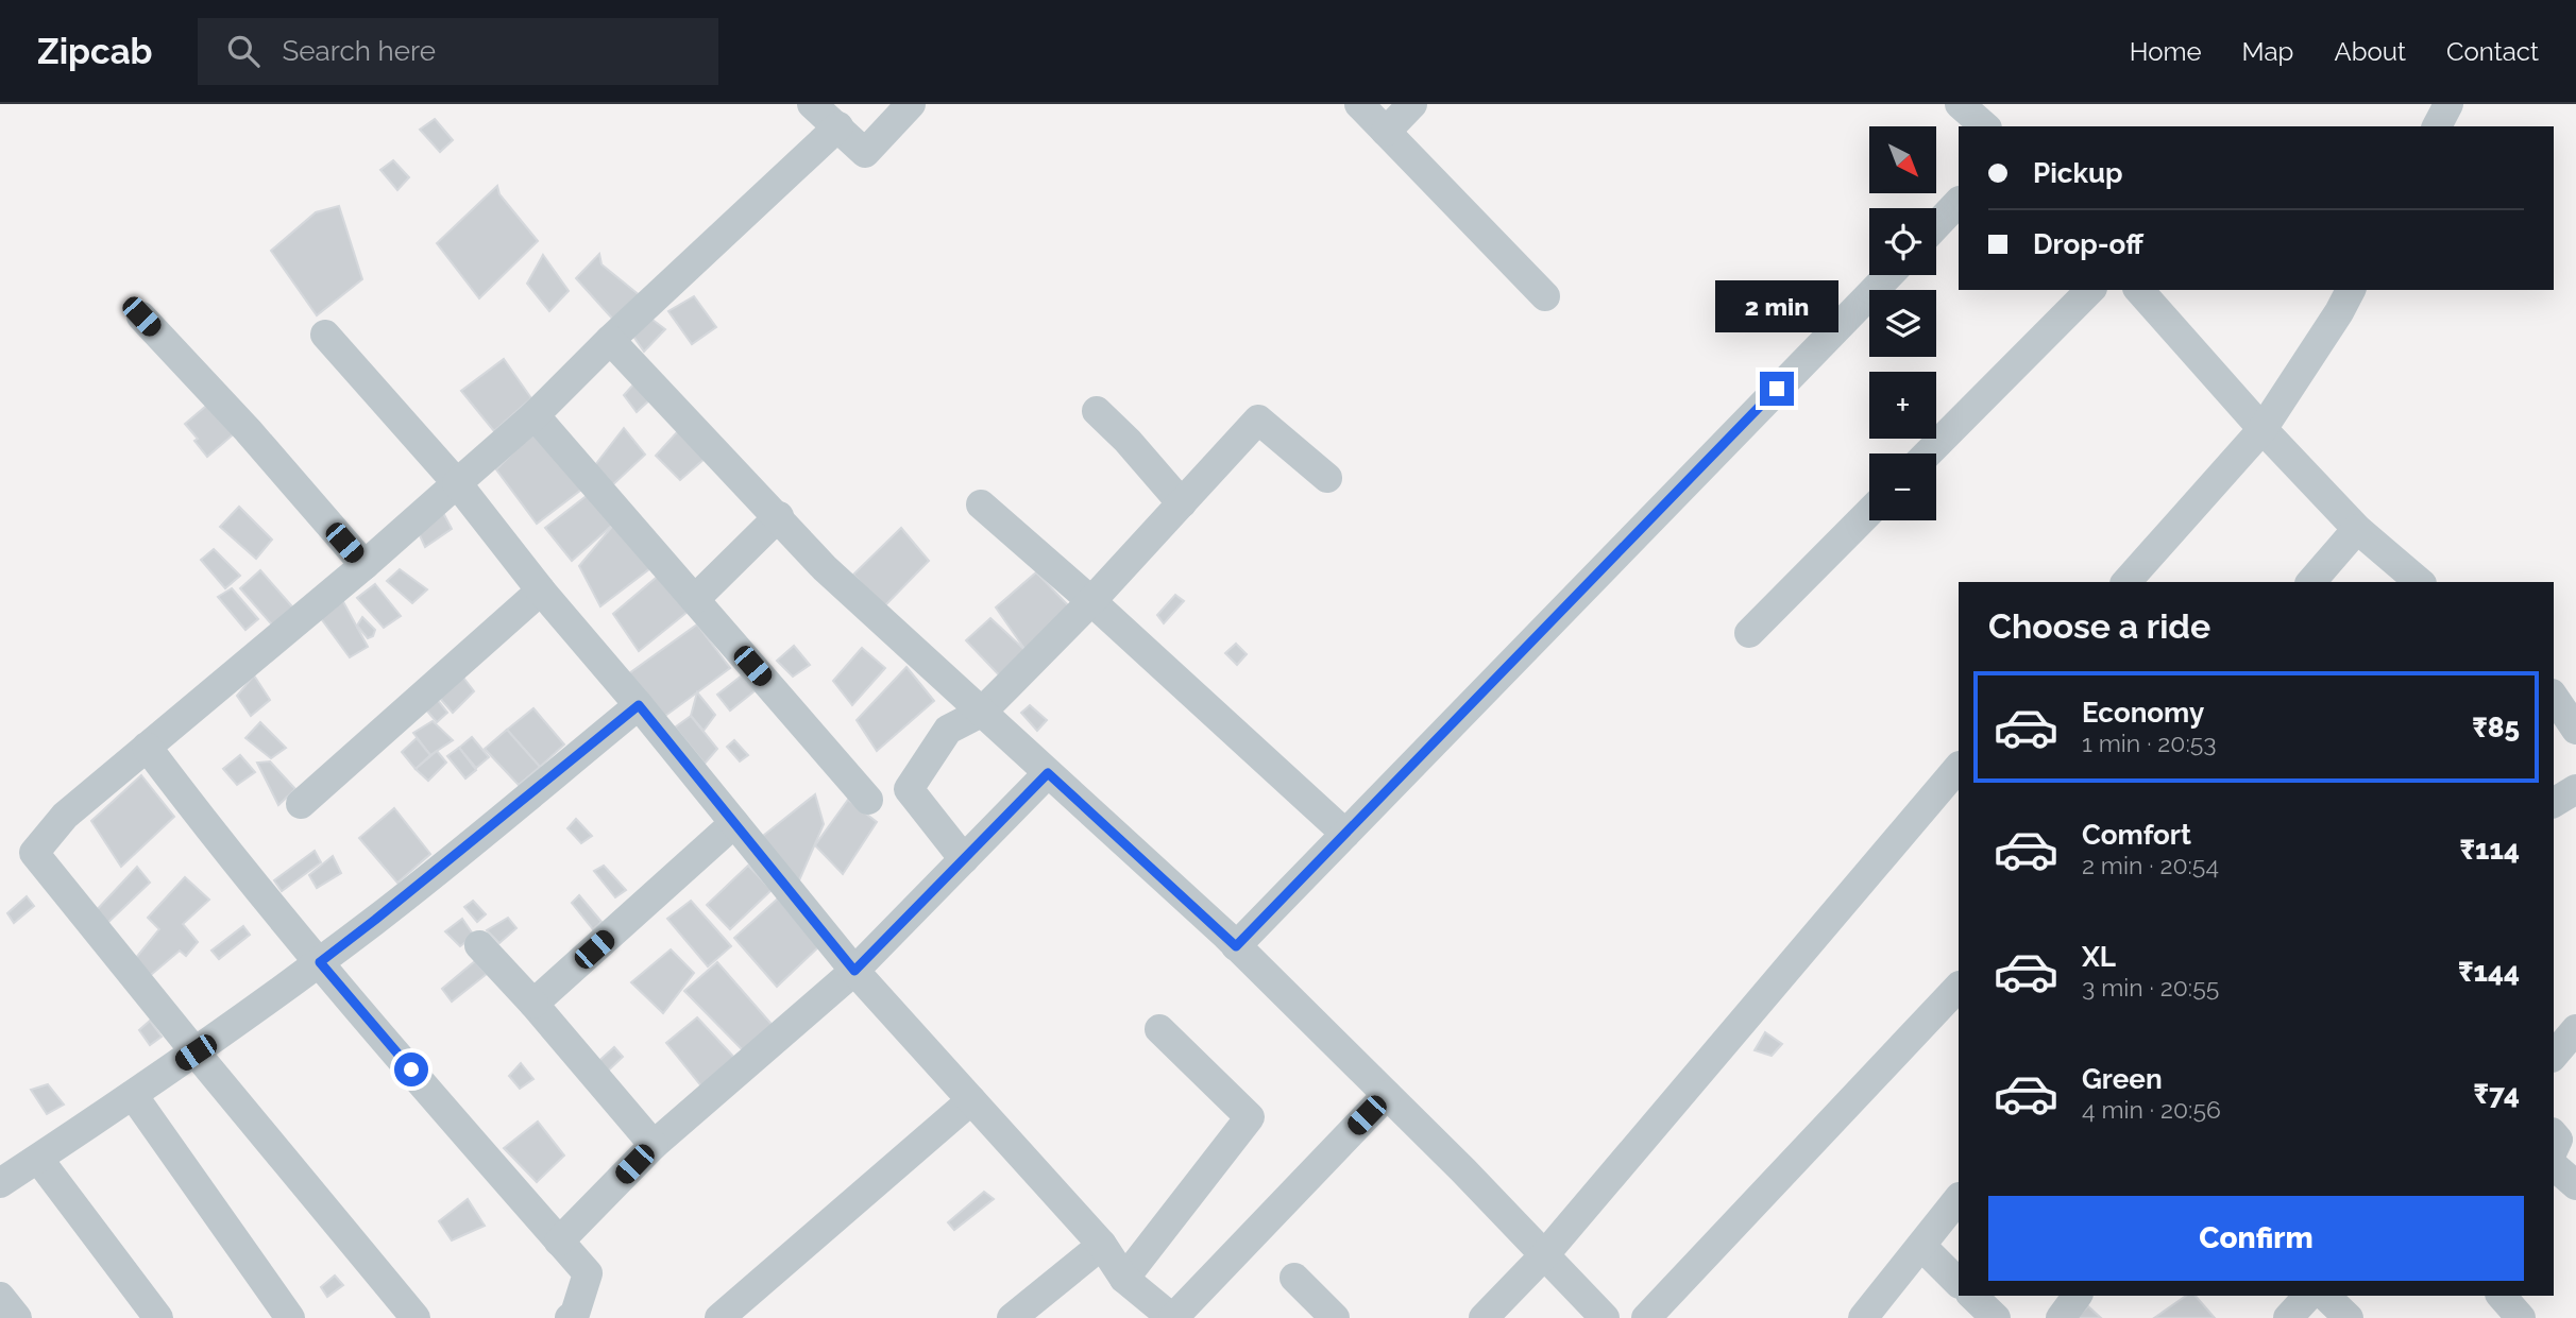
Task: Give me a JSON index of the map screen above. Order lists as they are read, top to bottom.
{
  "north": "bottom right",
  "page": {
    "header": "Zipcab",
    "search": "Search here",
    "nav": [
      "Home",
      "Map",
      "About",
      "Contact"
    ],
    "map_buttons": ["+", "−"],
    "banner": ["Pickup", "Drop-off"],
    "bubble": "2 min",
    "heading": "Choose a ride",
    "list": [
      {
        "name": "Economy",
        "note": "1 min · 20:53",
        "value": "₹85"
      },
      {
        "name": "Comfort",
        "note": "2 min · 20:54",
        "value": "₹114"
      },
      {
        "name": "XL",
        "note": "3 min · 20:55",
        "value": "₹144"
      },
      {
        "name": "Green",
        "note": "4 min · 20:56",
        "value": "₹74"
      }
    ],
    "buttons": "Confirm"
  }
}
